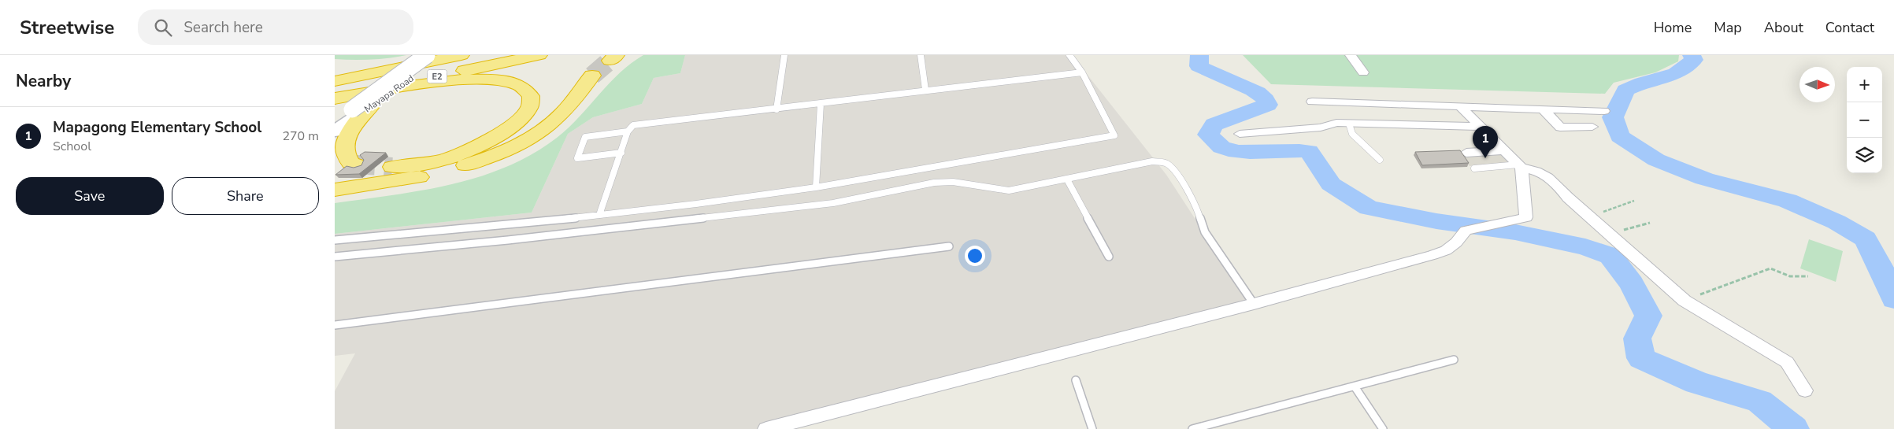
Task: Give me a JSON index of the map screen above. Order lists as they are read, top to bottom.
{
  "streets": {
    "highway": ["E2"],
    "main road": ["Mayapa Road"]
  },
  "crossings": [
    ["E2", "Mayapa Road"]
  ],
  "north": "right",
  "page": {
    "header": "Streetwise",
    "search": "Search here",
    "nav": [
      "Home",
      "Map",
      "About",
      "Contact"
    ],
    "heading": "Nearby",
    "map_buttons": ["+", "−"],
    "list": [
      {
        "mark": "1",
        "name": "Mapagong Elementary School",
        "note": "School",
        "value": "270 m"
      }
    ],
    "pins": "1",
    "buttons": ["Save", "Share"]
  }
}
